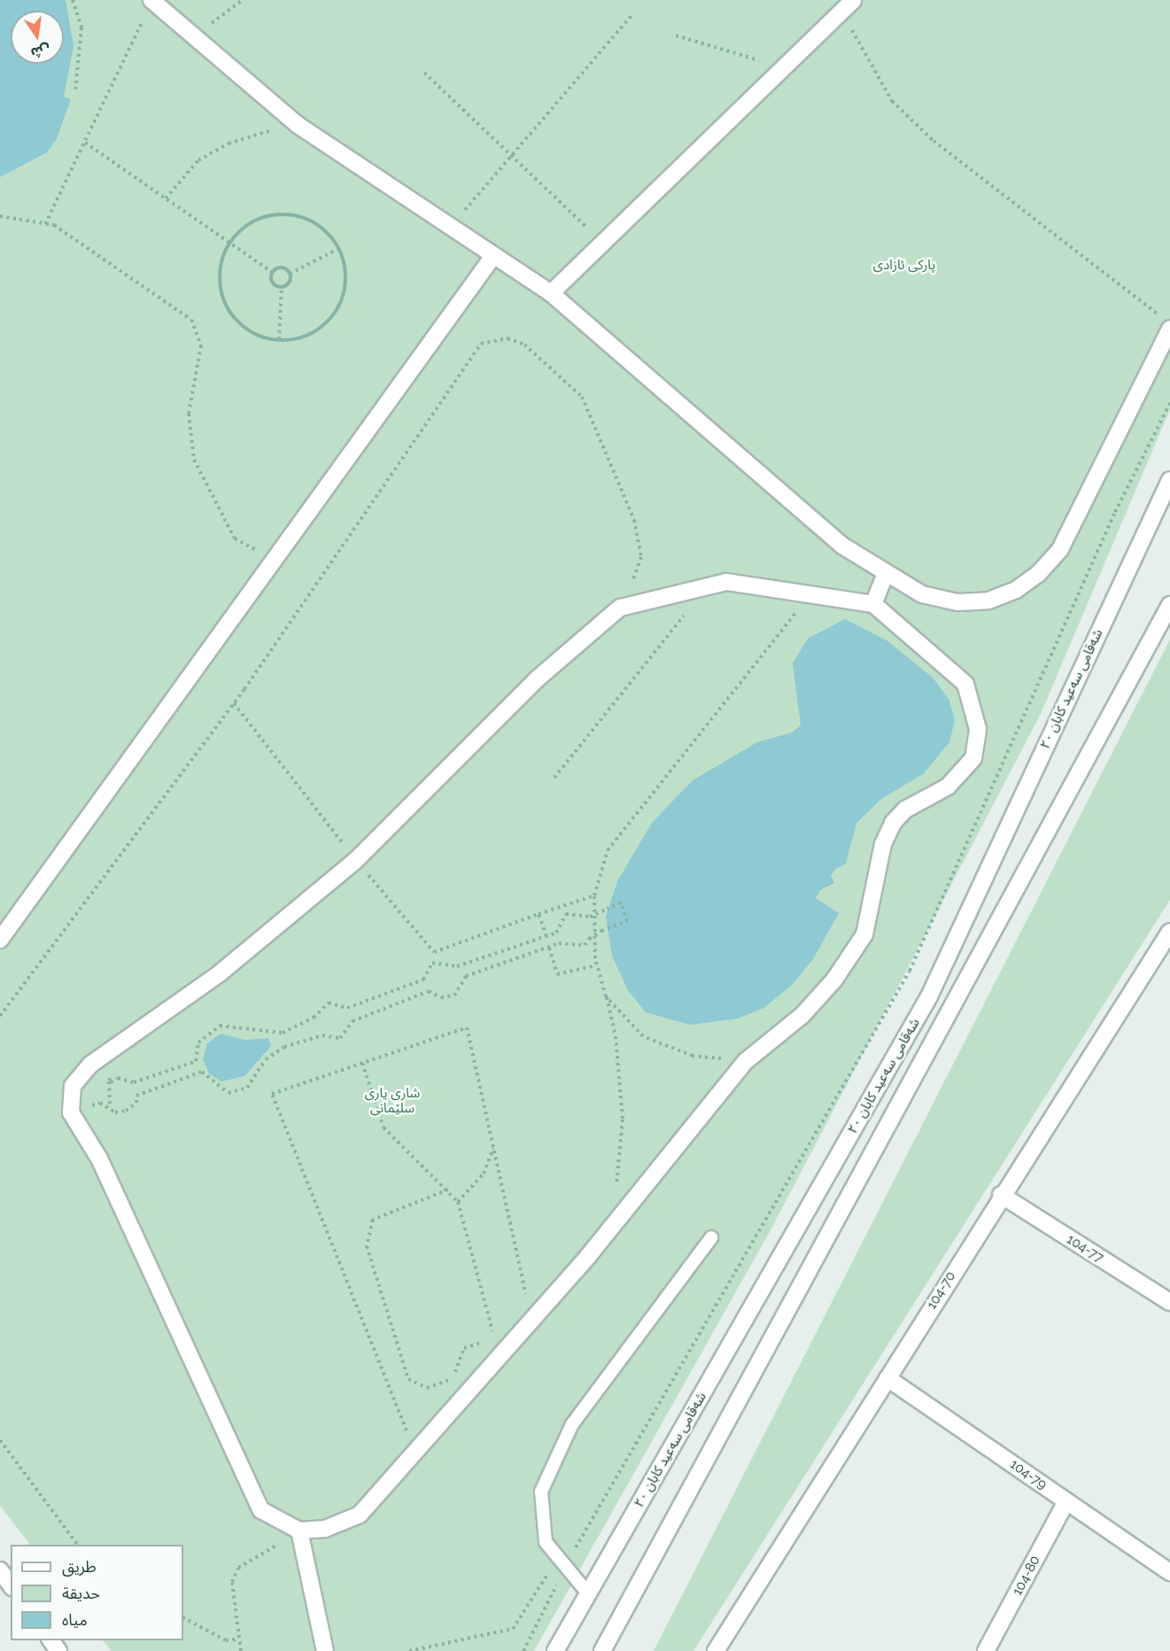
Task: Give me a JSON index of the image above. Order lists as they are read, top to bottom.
{
  "streets": {
    "street": [
      "شەقامی سەعید کابان ٢٠",
      "104-77",
      "104-70",
      "104-79",
      "104-80"
    ]
  },
  "crossings": [
    ["104-77", "104-70"],
    ["104-70", "104-79"],
    ["104-79", "104-80"]
  ],
  "parks": ["پارکی ئازادی", "شاری یاری سلێمانی"],
  "legend": ["طريق", "حديقة", "مياه"],
  "north": "bottom"
}
